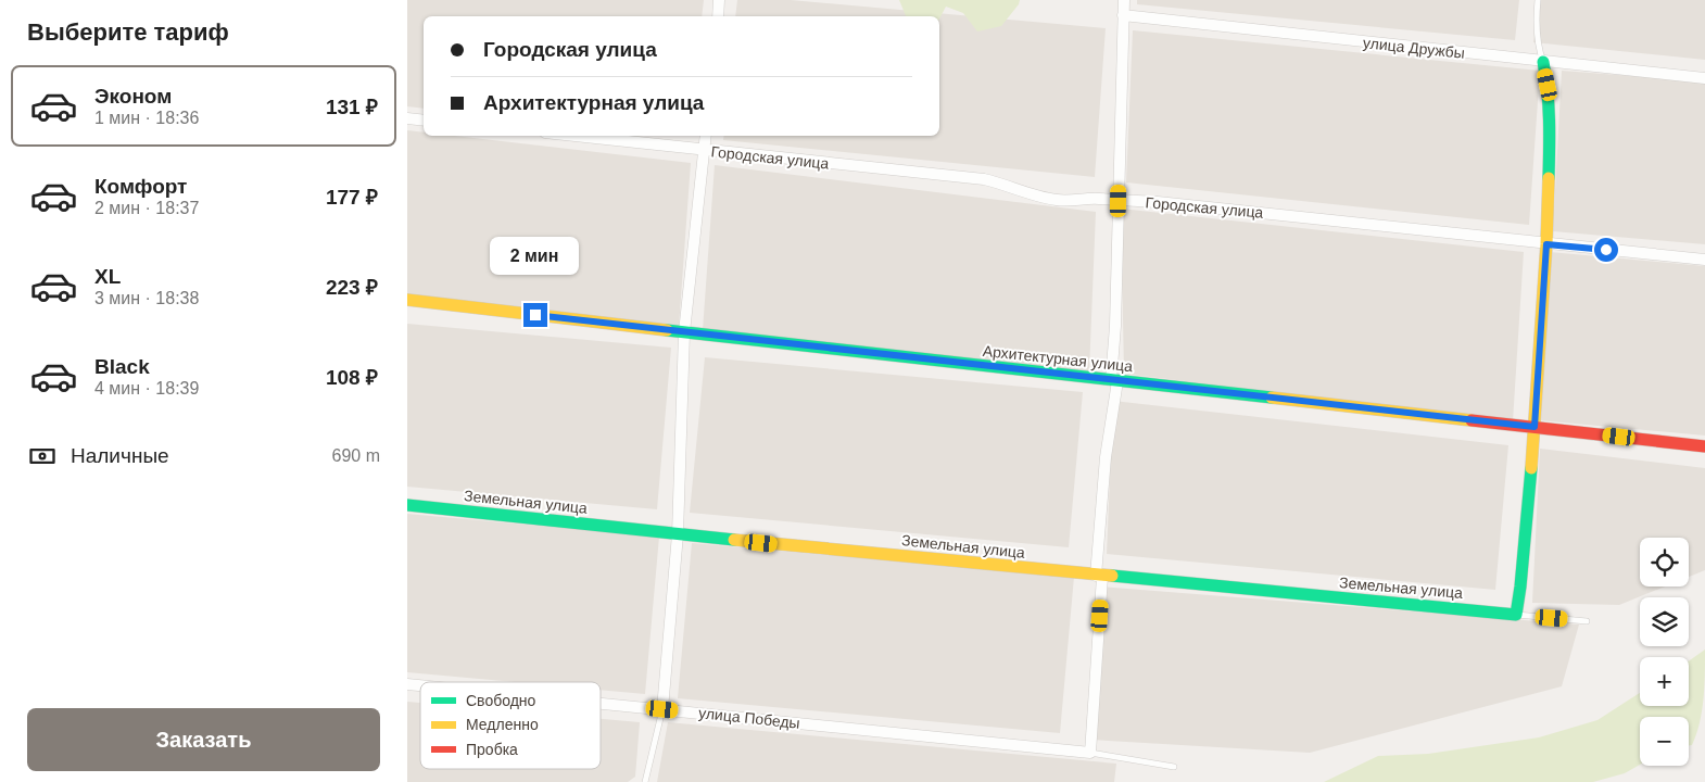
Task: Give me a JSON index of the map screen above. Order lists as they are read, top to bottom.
{
  "streets": {
    "street": [
      "улица Дружбы",
      "Городская улица",
      "Архитектурная улица",
      "Земельная улица",
      "улица Победы"
    ]
  },
  "legend": ["Свободно", "Медленно", "Пробка"],
  "page": {
    "heading": "Выберите тариф",
    "banner": ["Городская улица", "Архитектурная улица"],
    "list": [
      {
        "name": "Эконом",
        "note": "1 мин · 18:36",
        "value": "131 ₽"
      },
      {
        "name": "Комфорт",
        "note": "2 мин · 18:37",
        "value": "177 ₽"
      },
      {
        "name": "XL",
        "note": "3 мин · 18:38",
        "value": "223 ₽"
      },
      {
        "name": "Black",
        "note": "4 мин · 18:39",
        "value": "108 ₽"
      }
    ],
    "bubble": "2 мин",
    "pay": ["Наличные", "690 m"],
    "map_buttons": ["+", "−"],
    "buttons": "Заказать"
  }
}
